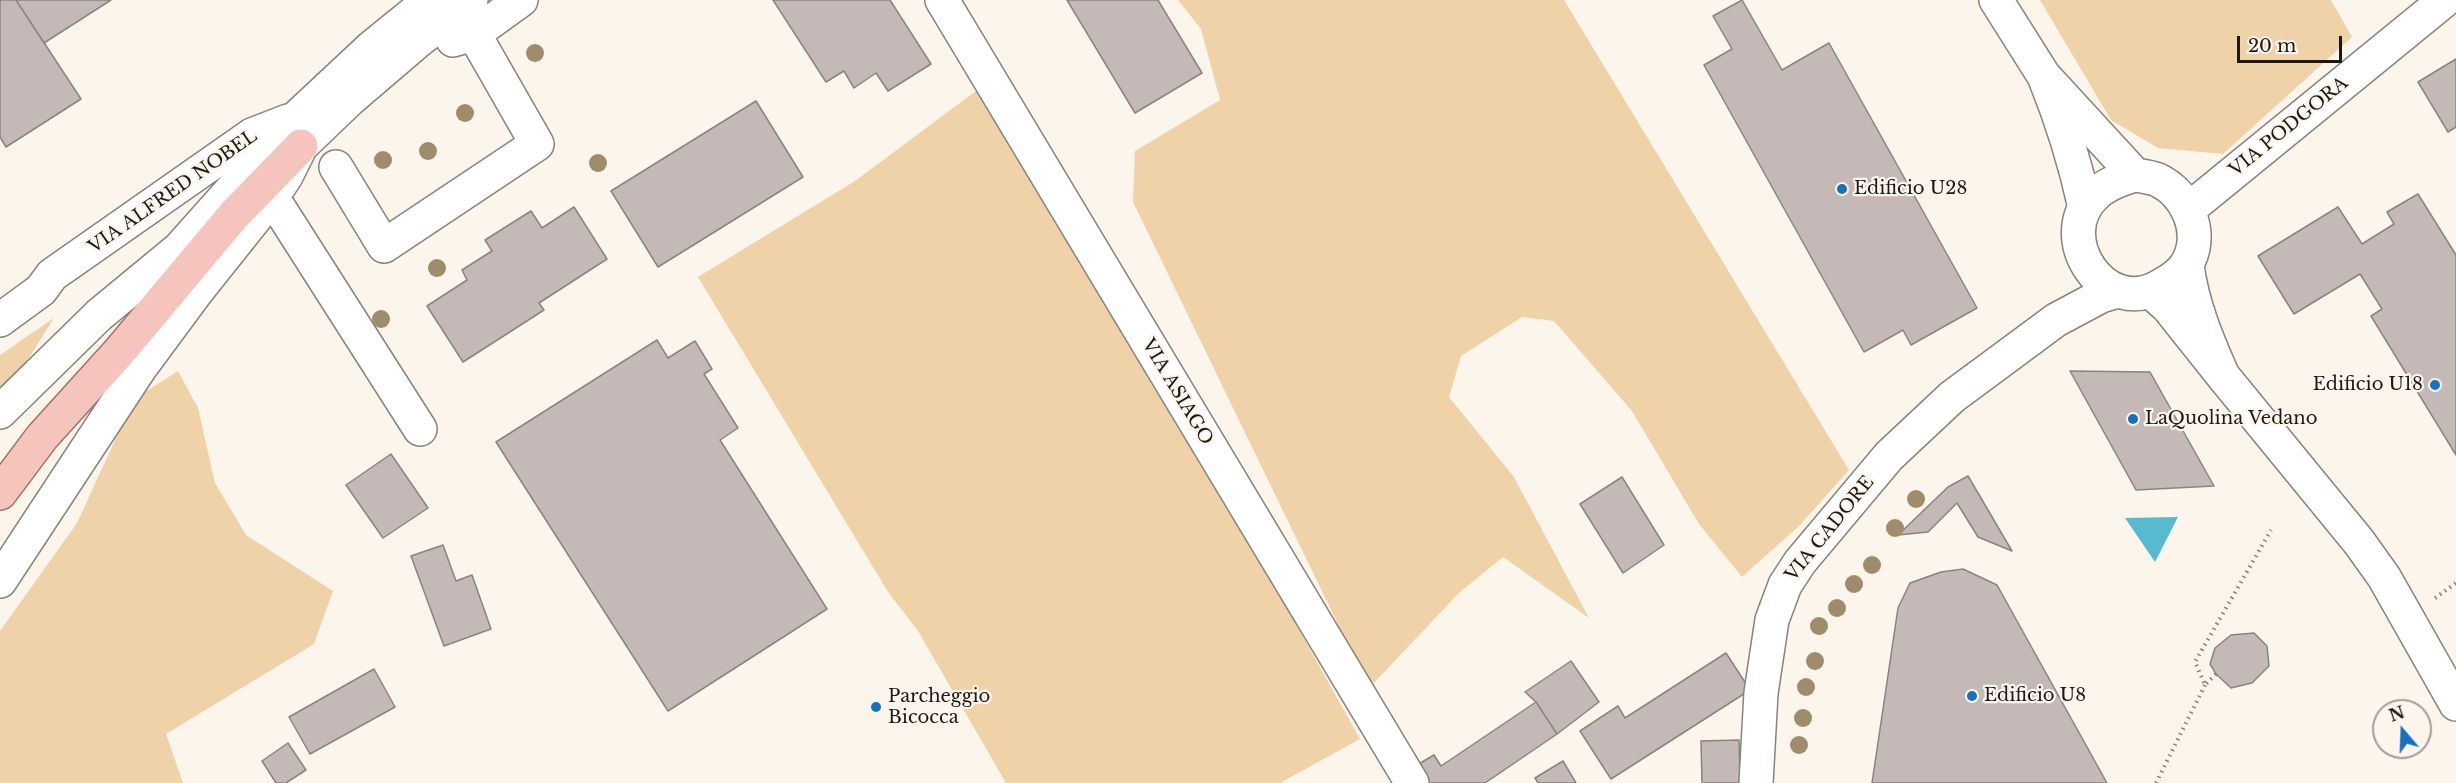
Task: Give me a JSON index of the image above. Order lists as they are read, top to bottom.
{
  "streets": {
    "street": [
      "VIA PODGORA",
      "VIA ALFRED NOBEL",
      "VIA ASIAGO",
      "VIA CADORE"
    ]
  },
  "crossings": [
    ["VIA PODGORA", "VIA CADORE"]
  ],
  "places": [
    "Edificio U28",
    "Edificio U18",
    "LaQuolina Vedano",
    "Edificio U8",
    "Parcheggio Bicocca"
  ],
  "scale_bar": "20 m",
  "north": "top"
}
